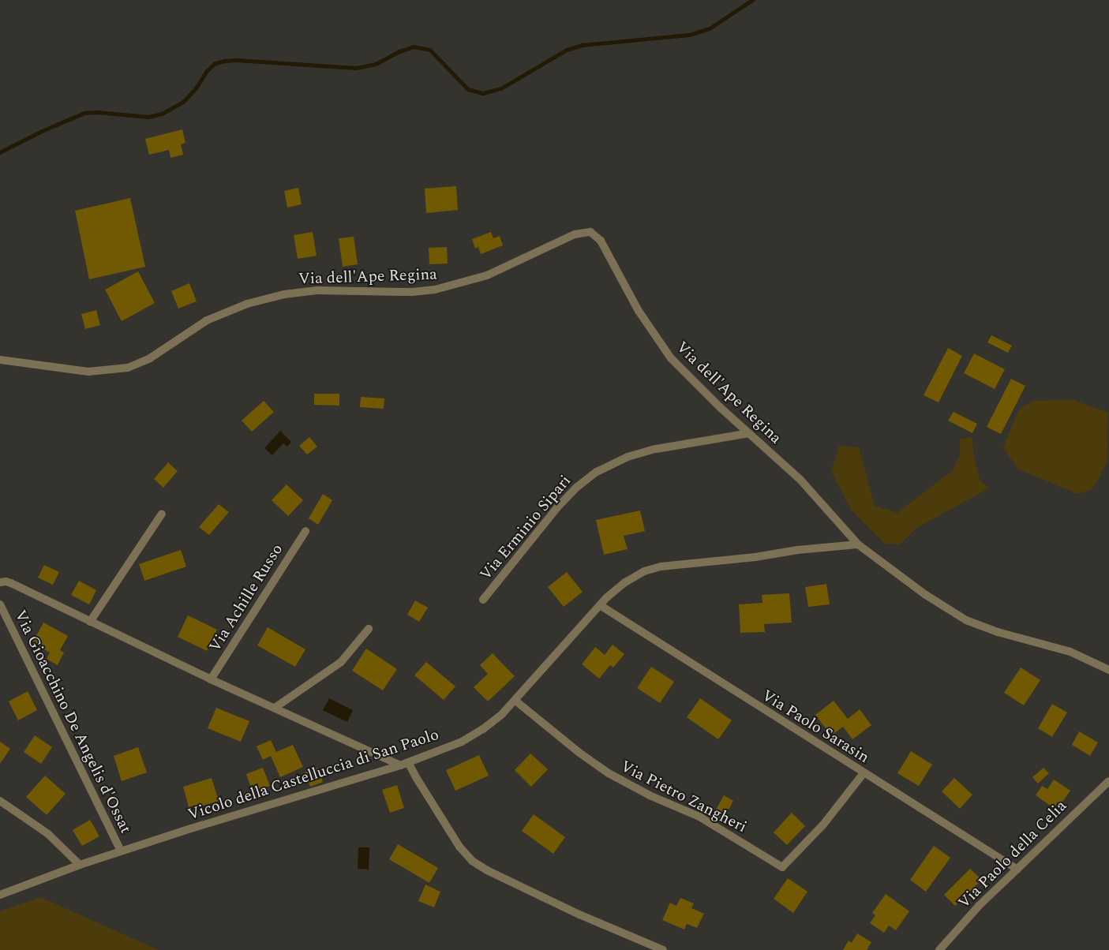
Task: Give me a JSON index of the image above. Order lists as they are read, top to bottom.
{
  "streets": {
    "street": [
      "Via dell'Ape Regina",
      "Via Erminio Sipari",
      "Via Achille Russo",
      "Via Gioacchino De Angelis d'Ossat",
      "Via Paolo Sarasin",
      "Vicolo della Castelluccia di San Paolo",
      "Via Pietro Zangheri",
      "Via Paolo della Celia"
    ]
  },
  "crossings": [
    ["Via dell'Ape Regina", "Via Erminio Sipari"],
    ["Via dell'Ape Regina", "Vicolo della Castelluccia di San Paolo"],
    ["Via Gioacchino De Angelis d'Ossat", "Vicolo della Castelluccia di San Paolo"],
    ["Via Paolo Sarasin", "Vicolo della Castelluccia di San Paolo"],
    ["Via Paolo Sarasin", "Via Pietro Zangheri"],
    ["Via Paolo Sarasin", "Via Paolo della Celia"],
    ["Vicolo della Castelluccia di San Paolo", "Via Pietro Zangheri"]
  ]
}
